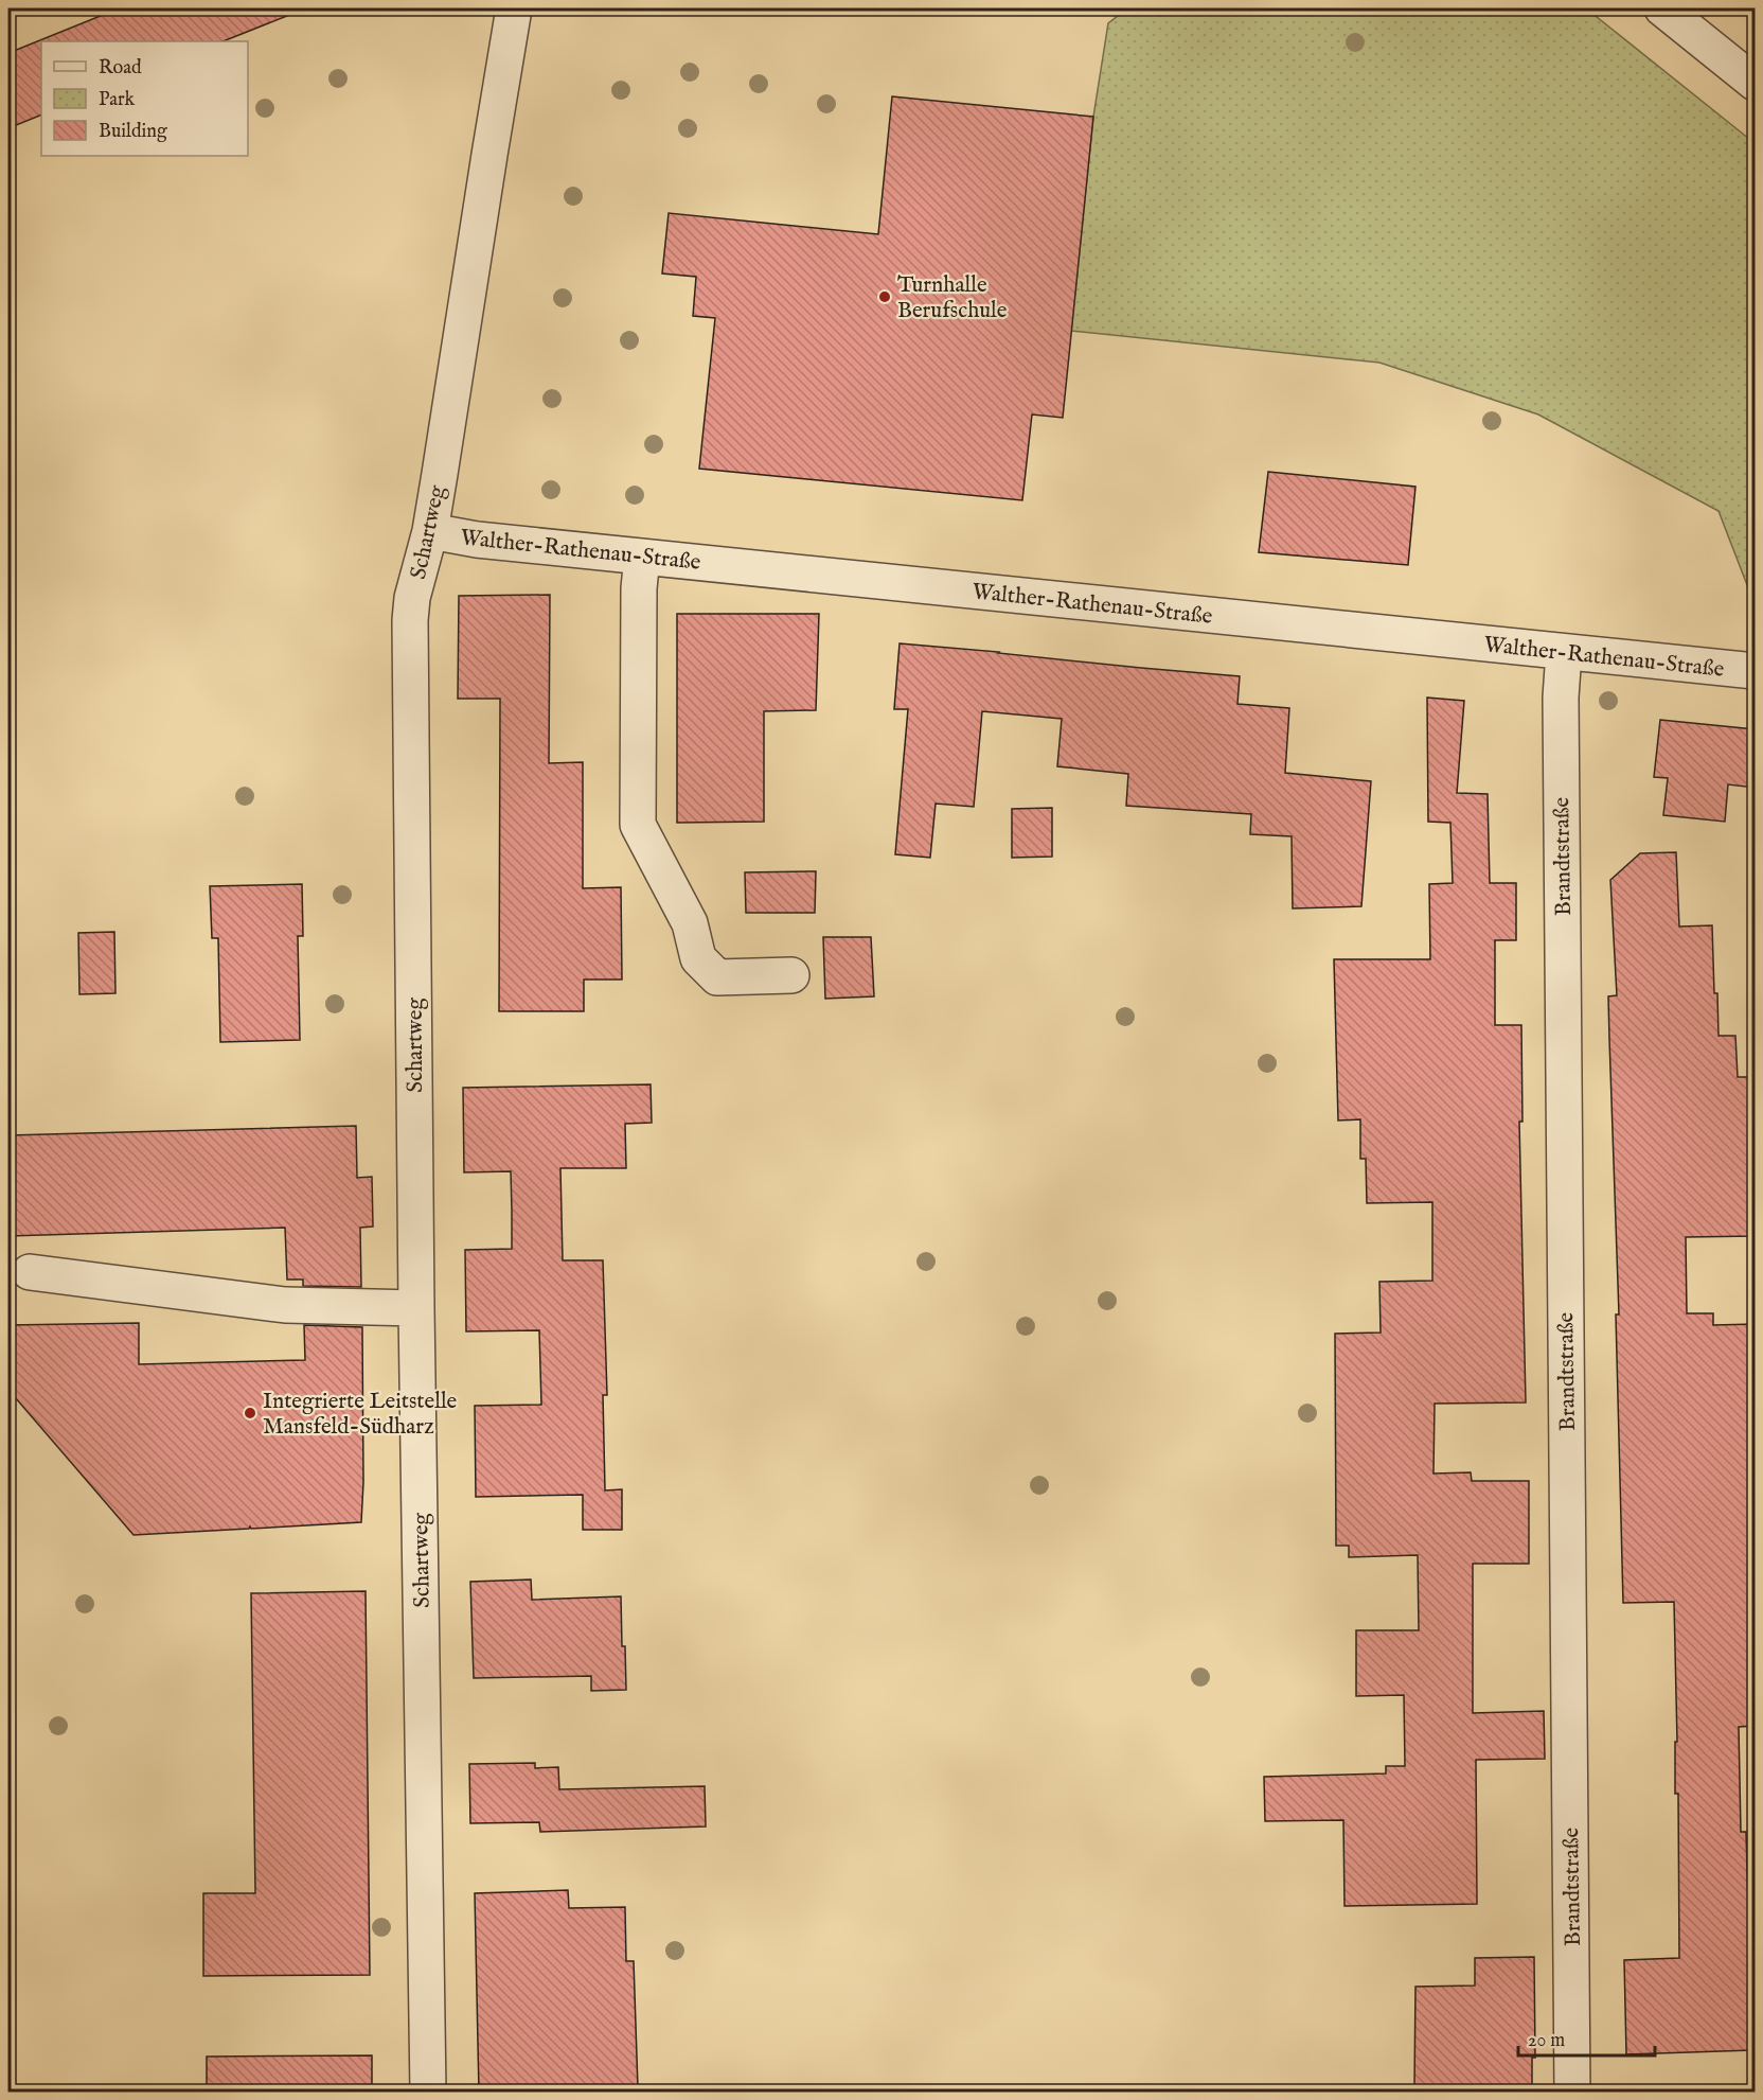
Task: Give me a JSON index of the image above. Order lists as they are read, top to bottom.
{
  "streets": {
    "street": ["Schartweg", "Walther-Rathenau-Straße", "Brandtstraße"]
  },
  "crossings": [
    ["Schartweg", "Walther-Rathenau-Straße"],
    ["Walther-Rathenau-Straße", "Brandtstraße"]
  ],
  "places": ["Turnhalle Berufschule", "Integrierte Leitstelle Mansfeld-Südharz"],
  "legend": ["Road", "Park", "Building"],
  "scale_bar": "20 m"
}
